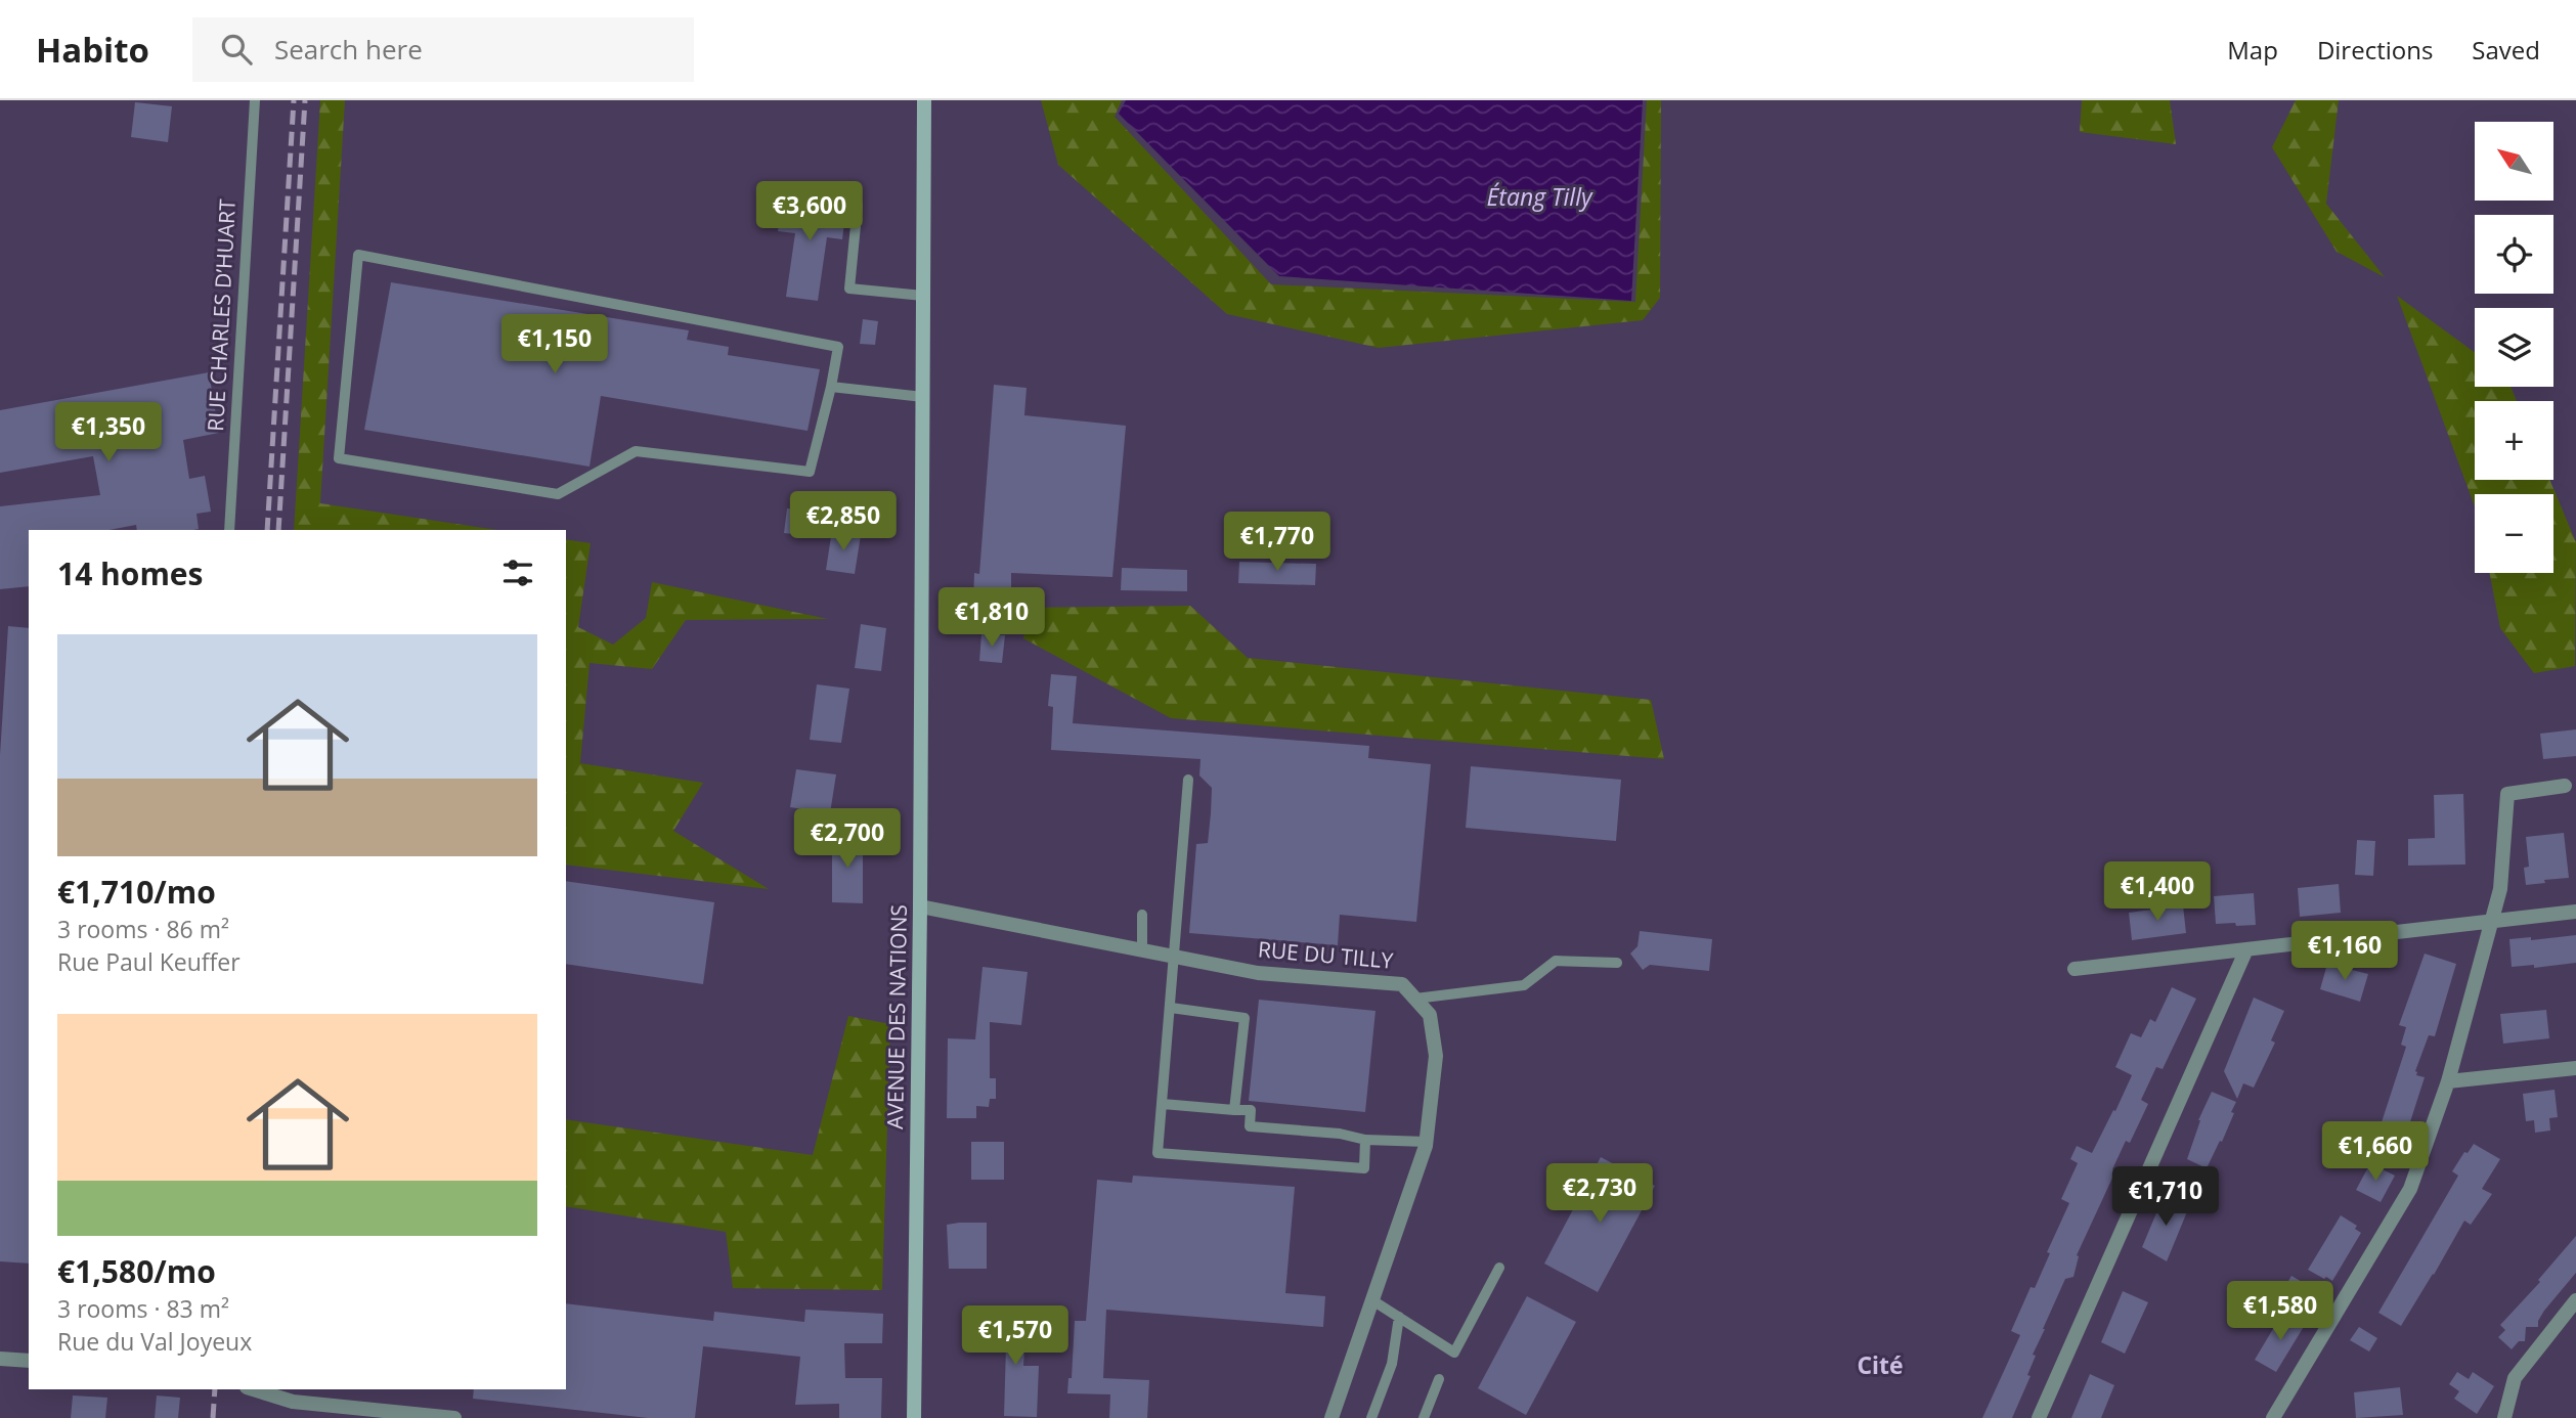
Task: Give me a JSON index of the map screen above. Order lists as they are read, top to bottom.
{
  "streets": {
    "main road": ["AVENUE DES NATIONS"],
    "street": ["RUE DU TILLY"],
    "lane": ["RUE CHARLES D’HUART"]
  },
  "crossings": [
    ["RUE DU TILLY", "AVENUE DES NATIONS"]
  ],
  "districts": ["Cité"],
  "water": ["Étang Tilly"],
  "north": "top left",
  "page": {
    "header": "Habito",
    "search": "Search here",
    "nav": ["Map", "Directions", "Saved"],
    "map_buttons": ["+", "−"],
    "price": [
      "€3,600",
      "€1,150",
      "€1,350",
      "€2,850",
      "€1,770",
      "€1,810",
      "€2,700",
      "€1,400",
      "€1,160",
      "€1,660",
      "€2,730",
      "€1,710",
      "€1,580",
      "€1,570"
    ],
    "heading": "14 homes",
    "list": [
      {
        "name": "€1,710/mo",
        "note": "3 rooms · 86 m² · Rue Paul Keuffer"
      },
      {
        "name": "€1,580/mo",
        "note": "3 rooms · 83 m² · Rue du Val Joyeux"
      }
    ]
  }
}
